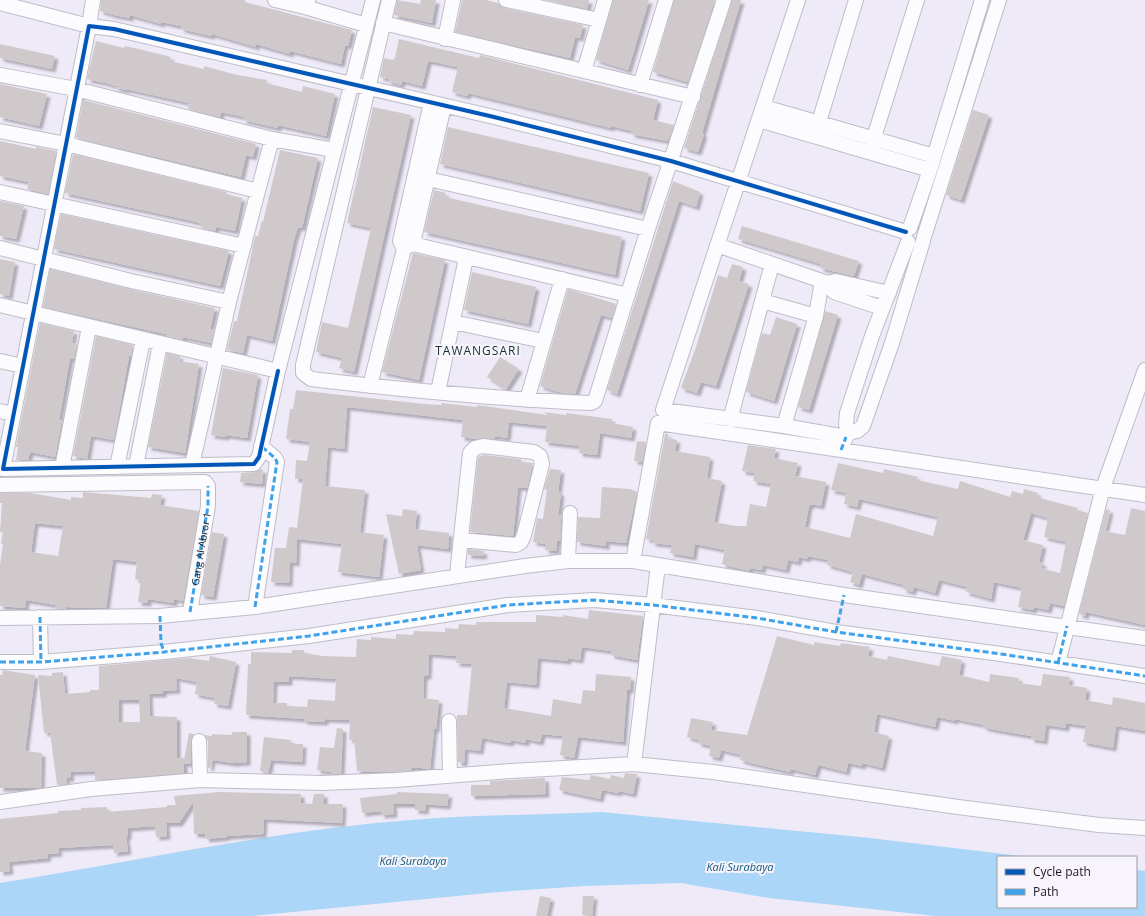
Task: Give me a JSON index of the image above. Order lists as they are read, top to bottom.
{
  "streets": {
    "street": ["Gang Al-Abror 1"]
  },
  "districts": ["TAWANGSARI"],
  "water": ["Kali Surabaya"],
  "legend": ["Cycle path", "Path"]
}
